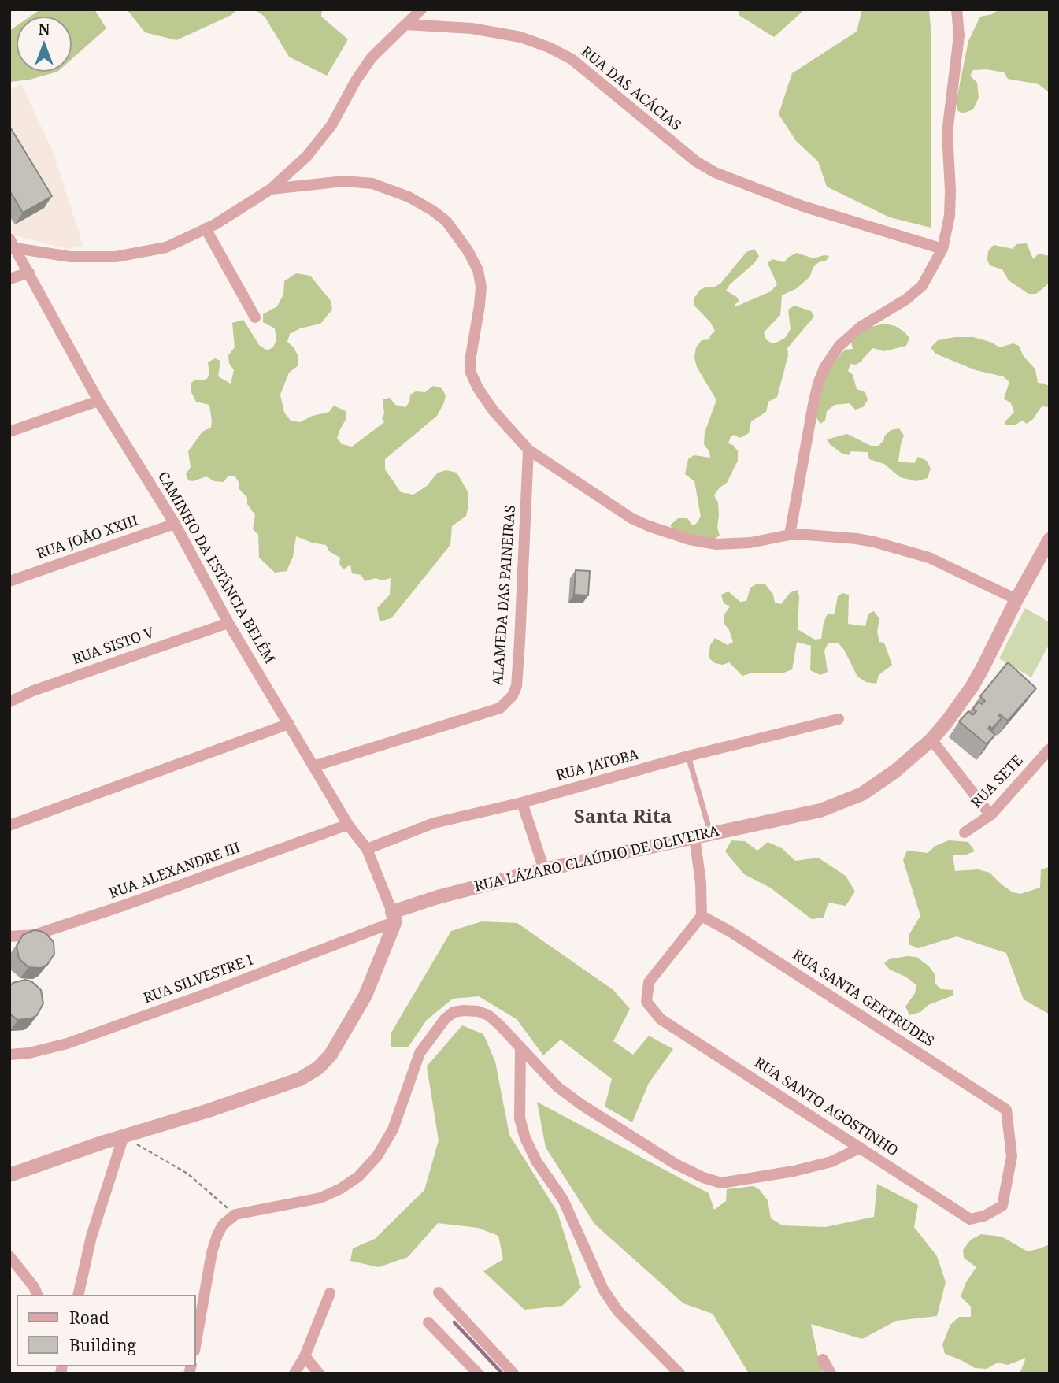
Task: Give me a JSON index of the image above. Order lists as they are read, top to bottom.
{
  "streets": {
    "street": [
      "RUA DAS ACÁCIAS",
      "RUA JOÃO XXIII",
      "CAMINHO DA ESTÂNCIA BELÉM",
      "ALAMEDA DAS PAINEIRAS",
      "RUA SISTO V",
      "RUA JATOBA",
      "RUA SETE",
      "RUA LÁZARO CLAÚDIO DE OLIVEIRA",
      "RUA ALEXANDRE III",
      "RUA SILVESTRE I",
      "RUA SANTA GERTRUDES",
      "RUA SANTO AGOSTINHO"
    ]
  },
  "crossings": [
    ["RUA JOÃO XXIII", "CAMINHO DA ESTÂNCIA BELÉM"],
    ["CAMINHO DA ESTÂNCIA BELÉM", "ALAMEDA DAS PAINEIRAS"],
    ["CAMINHO DA ESTÂNCIA BELÉM", "RUA SISTO V"],
    ["CAMINHO DA ESTÂNCIA BELÉM", "RUA JATOBA"],
    ["CAMINHO DA ESTÂNCIA BELÉM", "RUA LÁZARO CLAÚDIO DE OLIVEIRA"],
    ["CAMINHO DA ESTÂNCIA BELÉM", "RUA ALEXANDRE III"],
    ["CAMINHO DA ESTÂNCIA BELÉM", "RUA SILVESTRE I"],
    ["RUA LÁZARO CLAÚDIO DE OLIVEIRA", "RUA SILVESTRE I"],
    ["RUA SANTA GERTRUDES", "RUA SANTO AGOSTINHO"]
  ],
  "districts": ["Santa Rita"],
  "legend": ["Road", "Building"],
  "north": "top"
}
